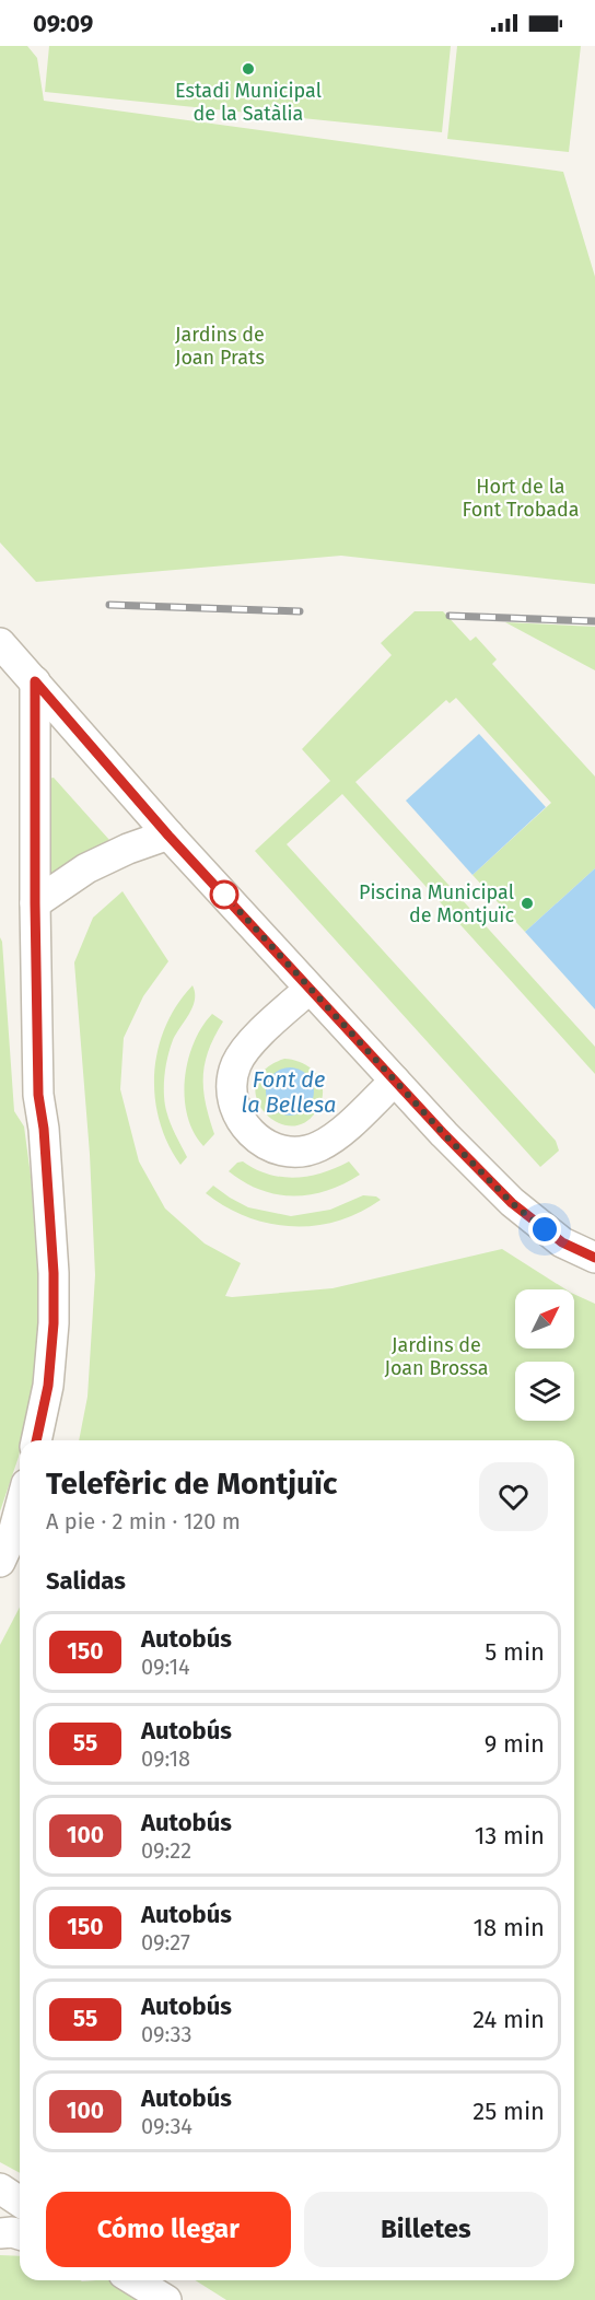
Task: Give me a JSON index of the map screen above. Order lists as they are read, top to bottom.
{
  "water": ["Font de la Bellesa"],
  "parks": ["Jardins de Joan Prats", "Hort de la Font Trobada", "Jardins de Joan Brossa"],
  "places": ["Estadi Municipal de la Satàlia", "Piscina Municipal de Montjuïc"],
  "lines": ["bus line 150"],
  "north": "top right",
  "page": {
    "status": "09:09",
    "heading": [
      ["Telefèric de Montjuïc", "A pie · 2 min · 120 m"],
      "Salidas"
    ],
    "list": [
      {
        "mark": "150",
        "name": "Autobús",
        "note": "09:14",
        "value": "5 min"
      },
      {
        "mark": "55",
        "name": "Autobús",
        "note": "09:18",
        "value": "9 min"
      },
      {
        "mark": "100",
        "name": "Autobús",
        "note": "09:22",
        "value": "13 min"
      },
      {
        "mark": "150",
        "name": "Autobús",
        "note": "09:27",
        "value": "18 min"
      },
      {
        "mark": "55",
        "name": "Autobús",
        "note": "09:33",
        "value": "24 min"
      },
      {
        "mark": "100",
        "name": "Autobús",
        "note": "09:34",
        "value": "25 min"
      }
    ],
    "buttons": ["Cómo llegar", "Billetes"]
  }
}
